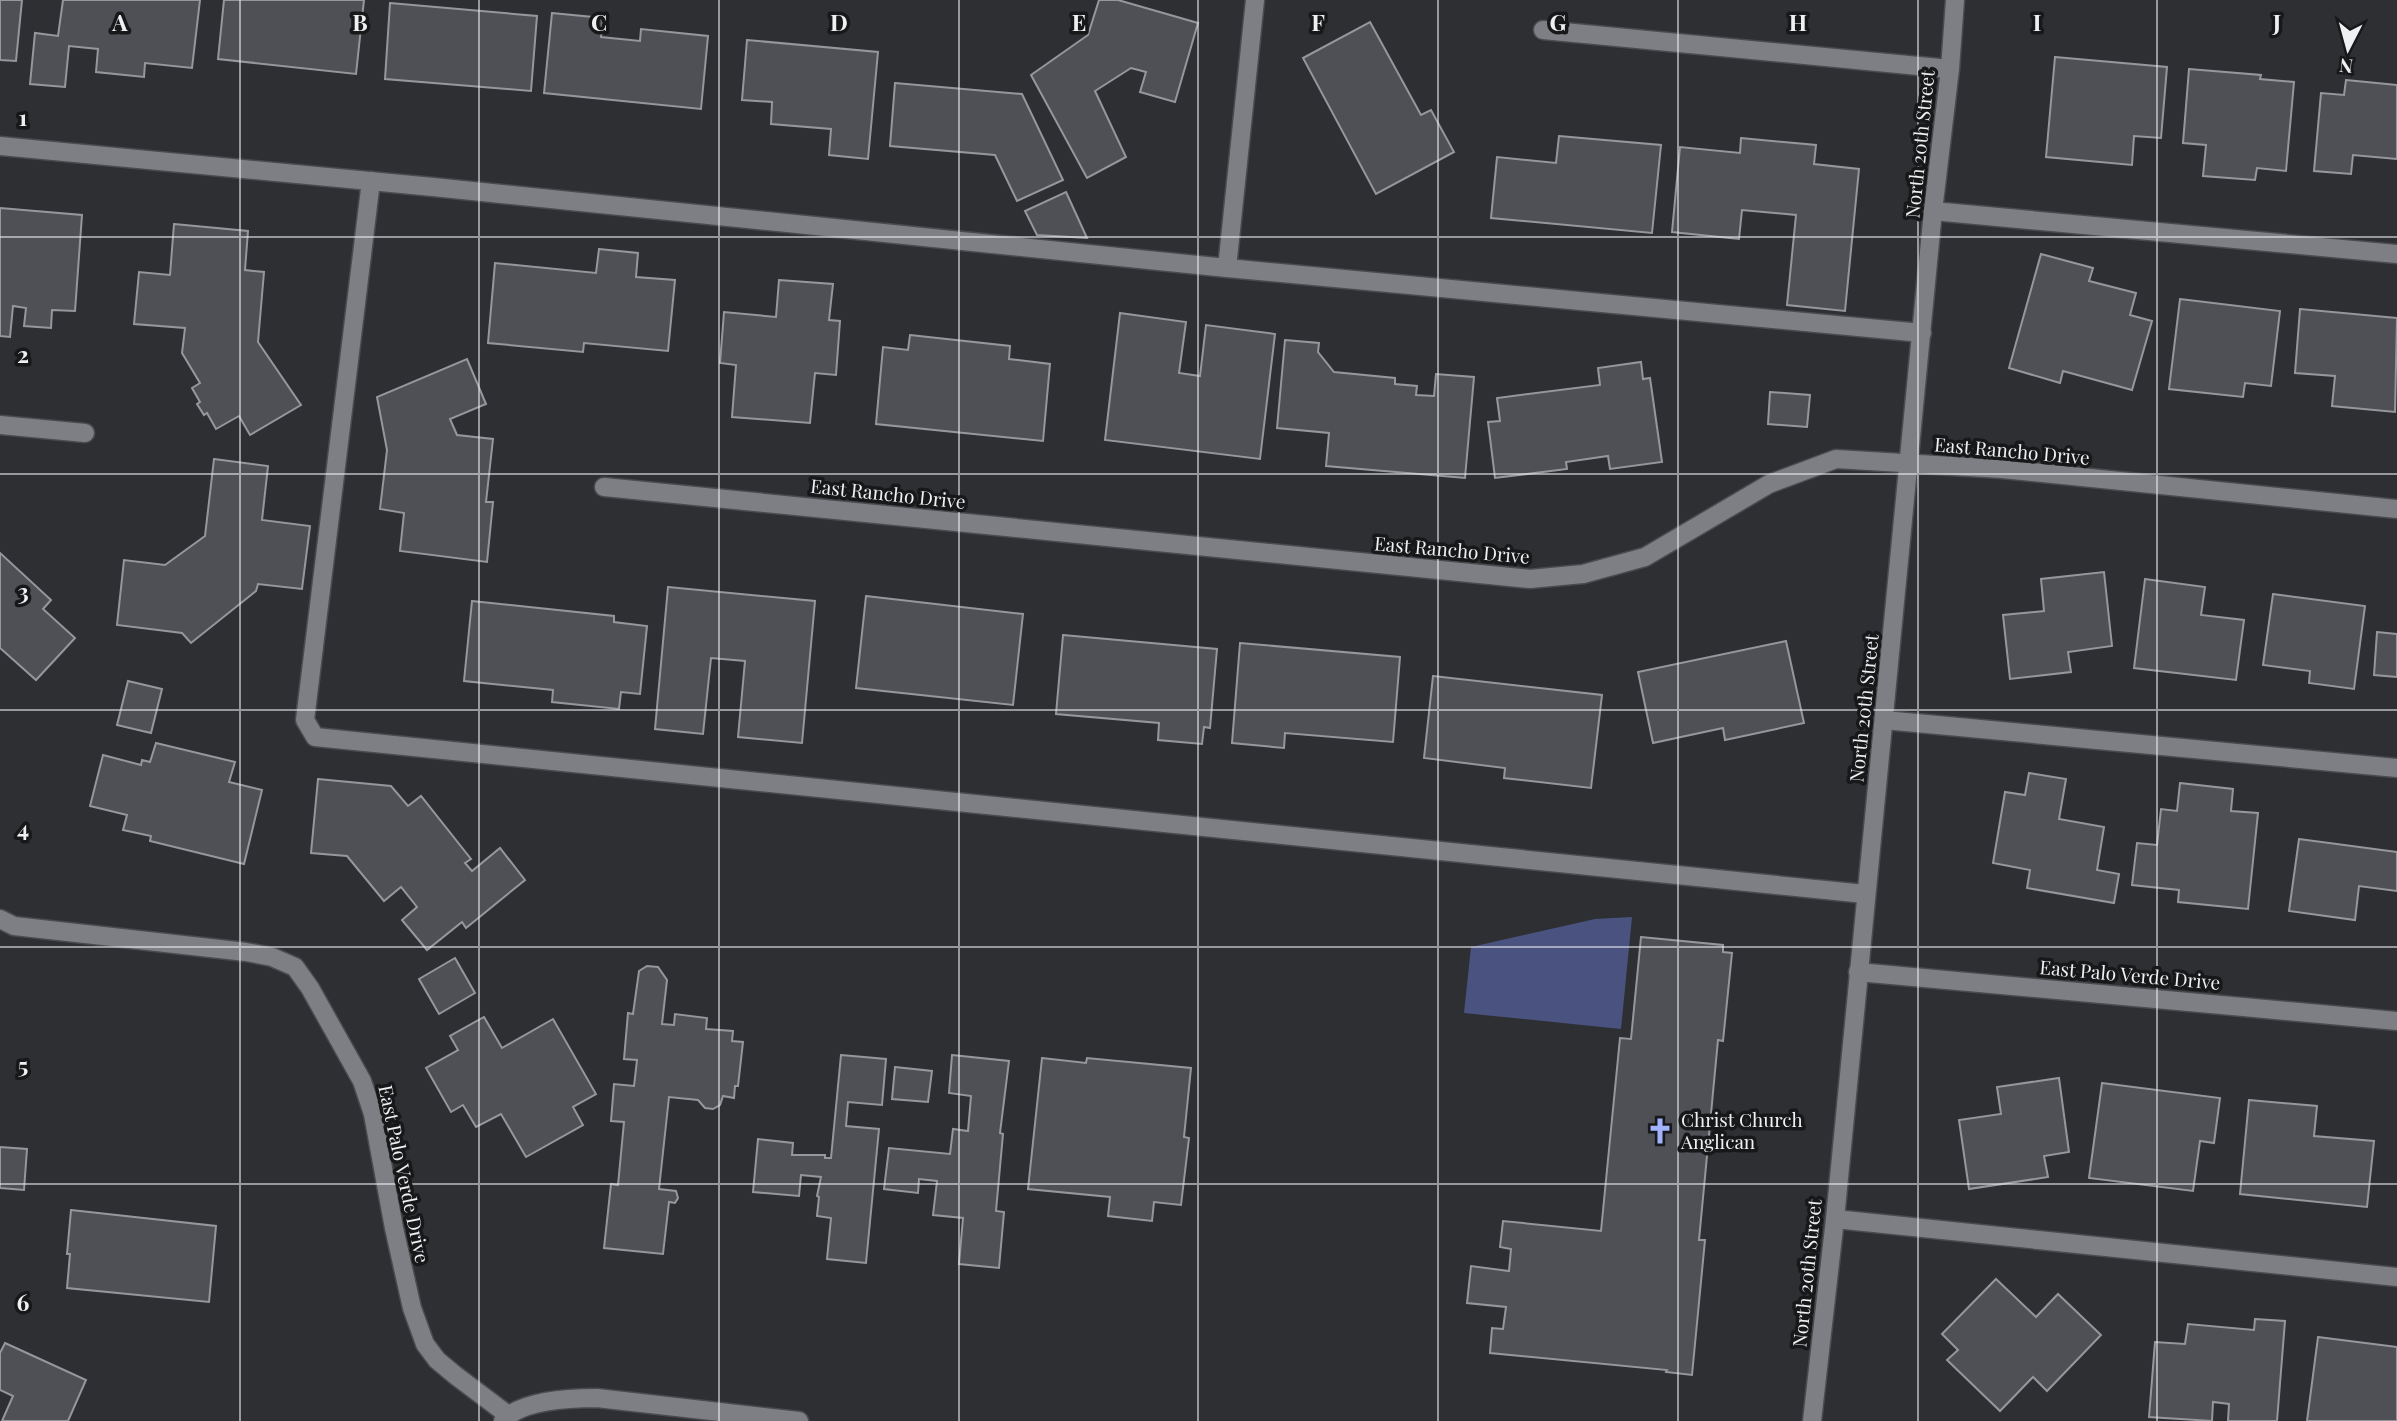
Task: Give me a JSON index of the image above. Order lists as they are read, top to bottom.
{
  "streets": {
    "street": ["North 20th Street", "East Rancho Drive", "East Palo Verde Drive"]
  },
  "crossings": [
    ["North 20th Street", "East Rancho Drive"],
    ["North 20th Street", "East Palo Verde Drive"]
  ],
  "places": {
    "church": ["Christ Church Anglican"]
  },
  "north": "bottom",
  "grid": {
    "columns": [
      "A",
      "B",
      "C",
      "D",
      "E",
      "F",
      "G",
      "H",
      "I",
      "J"
    ],
    "rows": [
      "1",
      "2",
      "3",
      "4",
      "5",
      "6"
    ]
  }
}
